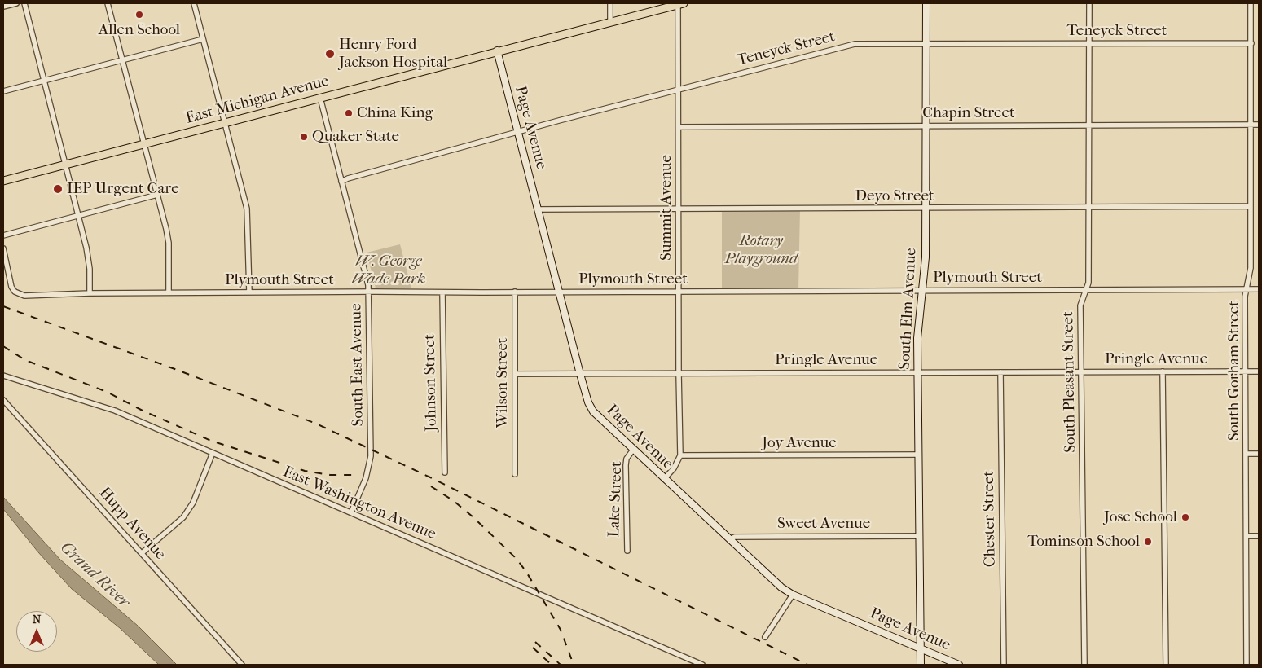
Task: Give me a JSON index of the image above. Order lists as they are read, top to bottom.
{
  "streets": {
    "main road": ["East Michigan Avenue"],
    "street": [
      "Teneyck Street",
      "Chapin Street",
      "Page Avenue",
      "Deyo Street",
      "Summit Avenue",
      "Plymouth Street",
      "South Elm Avenue",
      "Pringle Avenue",
      "South East Avenue",
      "South Gorham Street",
      "South Pleasant Street",
      "Johnson Street",
      "Wilson Street",
      "Joy Avenue",
      "Lake Street",
      "East Washington Avenue",
      "Chester Street",
      "Hupp Avenue",
      "Sweet Avenue"
    ]
  },
  "crossings": [
    ["Teneyck Street", "Page Avenue"],
    ["Teneyck Street", "Summit Avenue"],
    ["Teneyck Street", "South Elm Avenue"],
    ["Teneyck Street", "South East Avenue"],
    ["Teneyck Street", "South Gorham Street"],
    ["Teneyck Street", "South Pleasant Street"],
    ["East Michigan Avenue", "Page Avenue"],
    ["East Michigan Avenue", "Summit Avenue"],
    ["East Michigan Avenue", "South East Avenue"],
    ["Chapin Street", "Summit Avenue"],
    ["Chapin Street", "South Elm Avenue"],
    ["Chapin Street", "South Gorham Street"],
    ["Chapin Street", "South Pleasant Street"],
    ["Page Avenue", "Deyo Street"],
    ["Page Avenue", "Plymouth Street"],
    ["Page Avenue", "South Elm Avenue"],
    ["Page Avenue", "Pringle Avenue"],
    ["Page Avenue", "Lake Street"],
    ["Page Avenue", "Sweet Avenue"],
    ["Deyo Street", "Summit Avenue"],
    ["Deyo Street", "South Elm Avenue"],
    ["Deyo Street", "South Gorham Street"],
    ["Deyo Street", "South Pleasant Street"],
    ["Summit Avenue", "Plymouth Street"],
    ["Summit Avenue", "Pringle Avenue"],
    ["Summit Avenue", "Joy Avenue"],
    ["Plymouth Street", "South Elm Avenue"],
    ["Plymouth Street", "South East Avenue"],
    ["Plymouth Street", "South Gorham Street"],
    ["Plymouth Street", "South Pleasant Street"],
    ["Plymouth Street", "Johnson Street"],
    ["Plymouth Street", "Wilson Street"],
    ["South Elm Avenue", "Pringle Avenue"],
    ["South Elm Avenue", "Joy Avenue"],
    ["South Elm Avenue", "Sweet Avenue"],
    ["Pringle Avenue", "South Gorham Street"],
    ["Pringle Avenue", "South Pleasant Street"],
    ["Pringle Avenue", "Wilson Street"],
    ["Pringle Avenue", "Chester Street"],
    ["South East Avenue", "East Washington Avenue"]
  ],
  "water": ["Grand River"],
  "parks": ["Rotary Playground", "W. George Wade Park"],
  "places": [
    "Allen School",
    "Henry Ford Jackson Hospital",
    "China King",
    "Quaker State",
    "IEP Urgent Care",
    "Jose School",
    "Tominson School"
  ],
  "north": "top"
}
